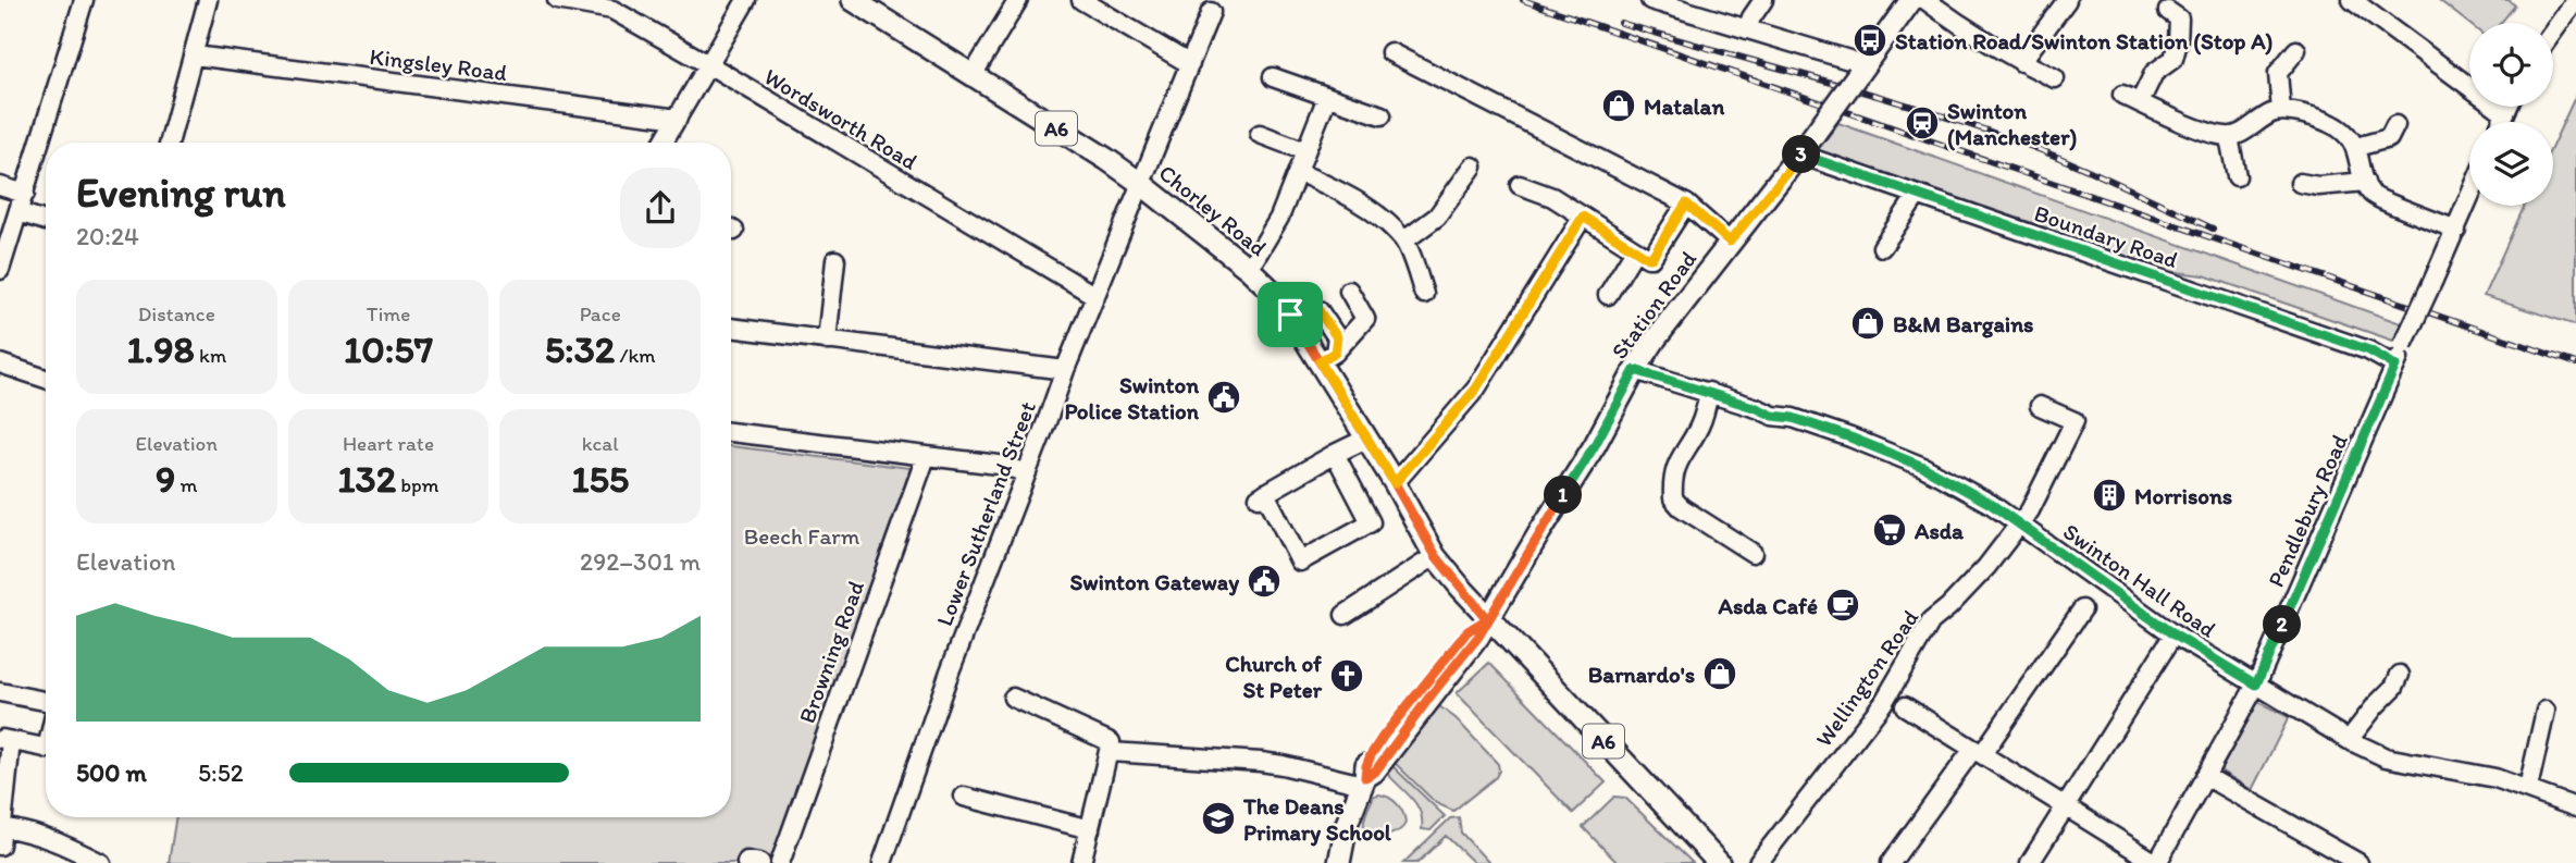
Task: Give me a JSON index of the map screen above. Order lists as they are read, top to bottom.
{
  "streets": {
    "main road": ["A6", "Chorley Road", "Station Road"],
    "street": [
      "Kingsley Road",
      "Wordsworth Road",
      "Boundary Road",
      "Pendlebury Road",
      "Lower Sutherland Street",
      "Swinton Hall Road",
      "Browning Road",
      "Wellington Road"
    ]
  },
  "crossings": [
    ["Wordsworth Road", "Lower Sutherland Street"],
    ["Chorley Road", "Station Road"],
    ["Chorley Road", "Lower Sutherland Street"],
    ["Boundary Road", "Station Road"],
    ["Boundary Road", "Pendlebury Road"],
    ["Station Road", "Swinton Hall Road"],
    ["Pendlebury Road", "Swinton Hall Road"],
    ["Swinton Hall Road", "Wellington Road"]
  ],
  "parks": ["Beech Farm"],
  "places": {
    "bus stop": ["Station Road/Swinton Station (Stop A)"],
    "shop": ["Matalan", "B&M Bargains", "Barnardo's"],
    "station": ["Swinton (Manchester)"],
    "public building": ["Swinton Police Station", "Swinton Gateway"],
    "building": ["Morrisons"],
    "supermarket": ["Asda"],
    "cafe": ["Asda Café"],
    "church": ["Church of St Peter"],
    "school or university": ["The Deans Primary School"]
  },
  "page": {
    "pins": ["3", "1", "2"],
    "heading": ["Evening run", "20:24"],
    "stats": [
      ["Distance", "1.98 km"],
      ["Time", "10:57"],
      ["Pace", "5:32 /km"],
      ["Elevation", "9 m"],
      ["Heart rate", "132 bpm"],
      ["kcal", "155"]
    ],
    "chart": ["Elevation", "292–301 m"],
    "list": [
      {
        "name": "500 m",
        "note": "5:52"
      }
    ]
  }
}
